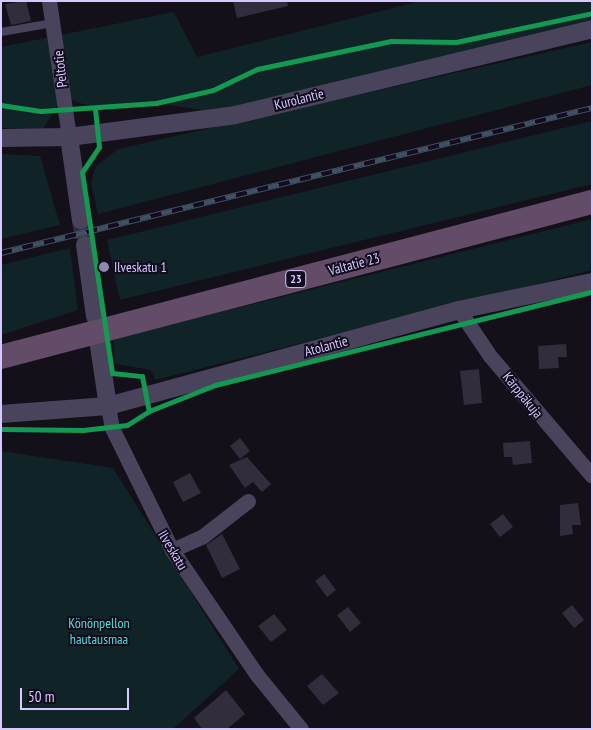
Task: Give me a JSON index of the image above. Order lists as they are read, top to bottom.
{
  "streets": {
    "highway": ["Valtatie 23", "23"],
    "street": [
      "Peltotie",
      "Kurolantie",
      "Atolantie",
      "Kärppäkuja",
      "Ilveskatu"
    ]
  },
  "crossings": [
    ["Peltotie", "Kurolantie"],
    ["Atolantie", "Kärppäkuja"],
    ["Atolantie", "Ilveskatu"]
  ],
  "parks": ["Könönpellon hautausmaa"],
  "places": ["Ilveskatu 1"],
  "scale_bar": "50 m"
}
